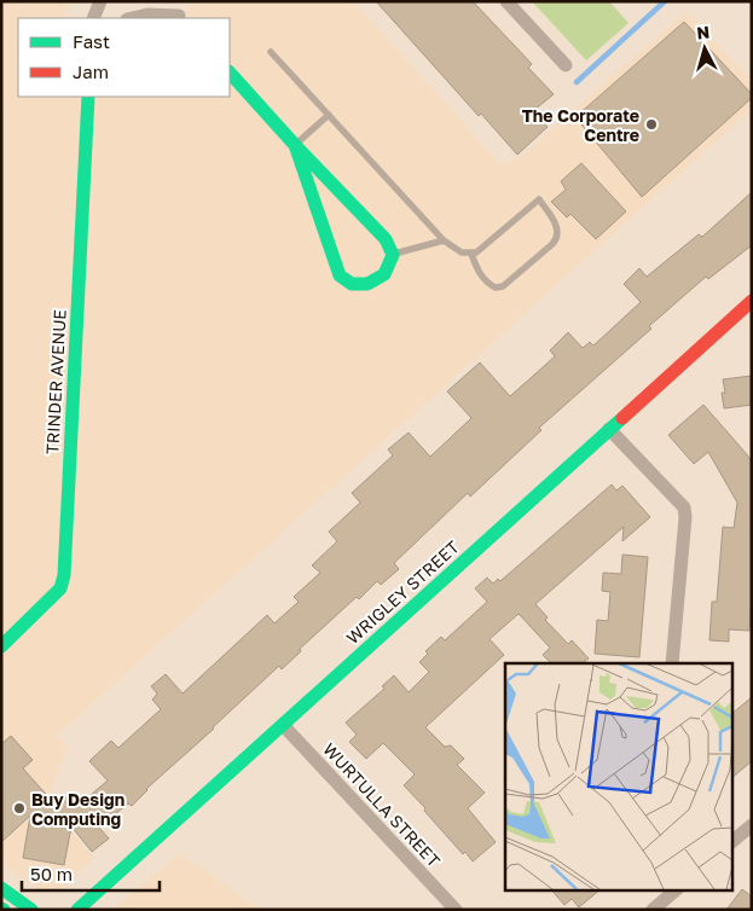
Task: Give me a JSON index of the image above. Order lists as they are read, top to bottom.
{
  "streets": {
    "street": ["TRINDER AVENUE", "WRIGLEY STREET", "WURTULLA STREET"]
  },
  "crossings": [
    ["WRIGLEY STREET", "WURTULLA STREET"]
  ],
  "places": ["The Corporate Centre", "Buy Design Computing"],
  "legend": ["Fast", "Jam"],
  "scale_bar": "50 m",
  "north": "top"
}
